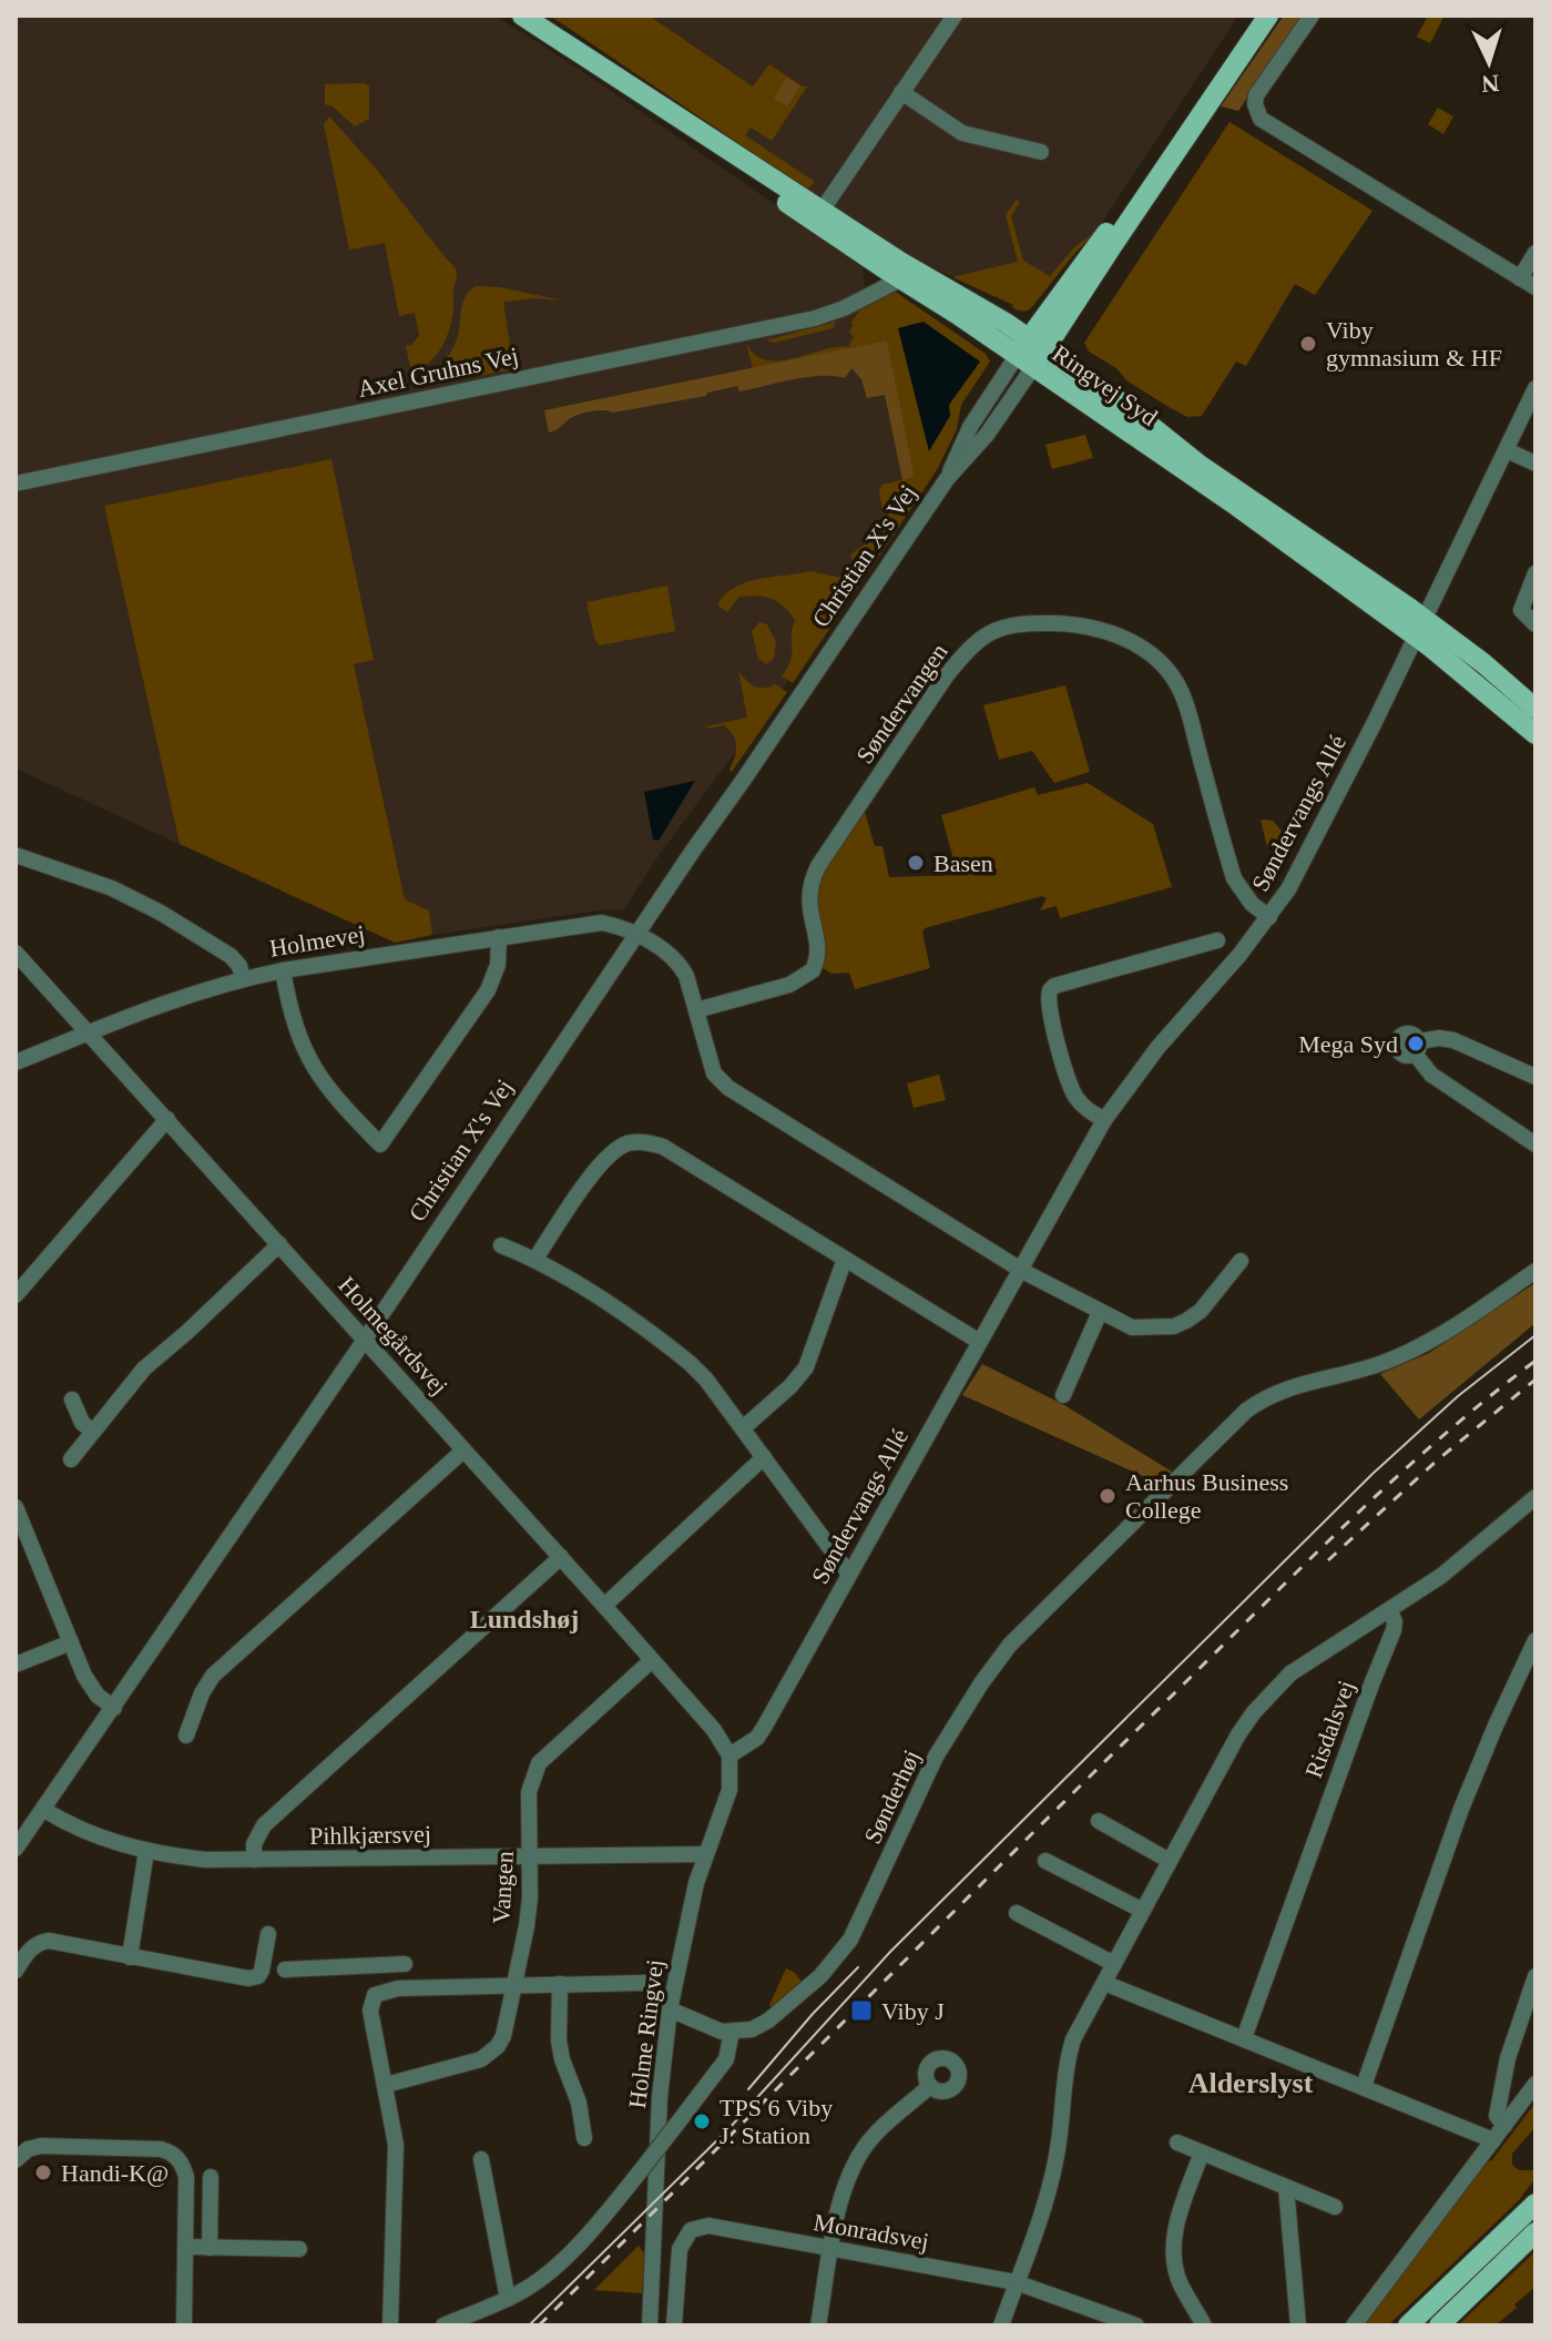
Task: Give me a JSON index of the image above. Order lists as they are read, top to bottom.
{
  "streets": {
    "main road": ["Ringvej Syd", "Christian X's Vej"],
    "street": [
      "Axel Gruhns Vej",
      "Søndervangen",
      "Søndervangs Allé",
      "Holmevej",
      "Holmegårdsvej",
      "Risdalsvej",
      "Sønderhøj",
      "Pihlkjærsvej",
      "Vangen",
      "Holme Ringvej",
      "Monradsvej"
    ]
  },
  "crossings": [
    ["Axel Gruhns Vej", "Ringvej Syd"],
    ["Ringvej Syd", "Christian X's Vej"],
    ["Ringvej Syd", "Søndervangs Allé"],
    ["Christian X's Vej", "Holmevej"],
    ["Christian X's Vej", "Holmegårdsvej"],
    ["Christian X's Vej", "Pihlkjærsvej"],
    ["Søndervangen", "Søndervangs Allé"],
    ["Søndervangs Allé", "Holmegårdsvej"],
    ["Søndervangs Allé", "Holme Ringvej"],
    ["Holmevej", "Holmegårdsvej"],
    ["Holmegårdsvej", "Vangen"],
    ["Holmegårdsvej", "Holme Ringvej"],
    ["Pihlkjærsvej", "Vangen"],
    ["Pihlkjærsvej", "Holme Ringvej"]
  ],
  "districts": ["Lundshøj", "Alderslyst"],
  "places": {
    "other": [
      "Viby gymnasium & HF",
      "Basen",
      "Mega Syd",
      "Aarhus Business College",
      "TPS 6 Viby J. Station",
      "Handi-K@"
    ],
    "transit": ["Viby J"]
  },
  "north": "bottom"
}
